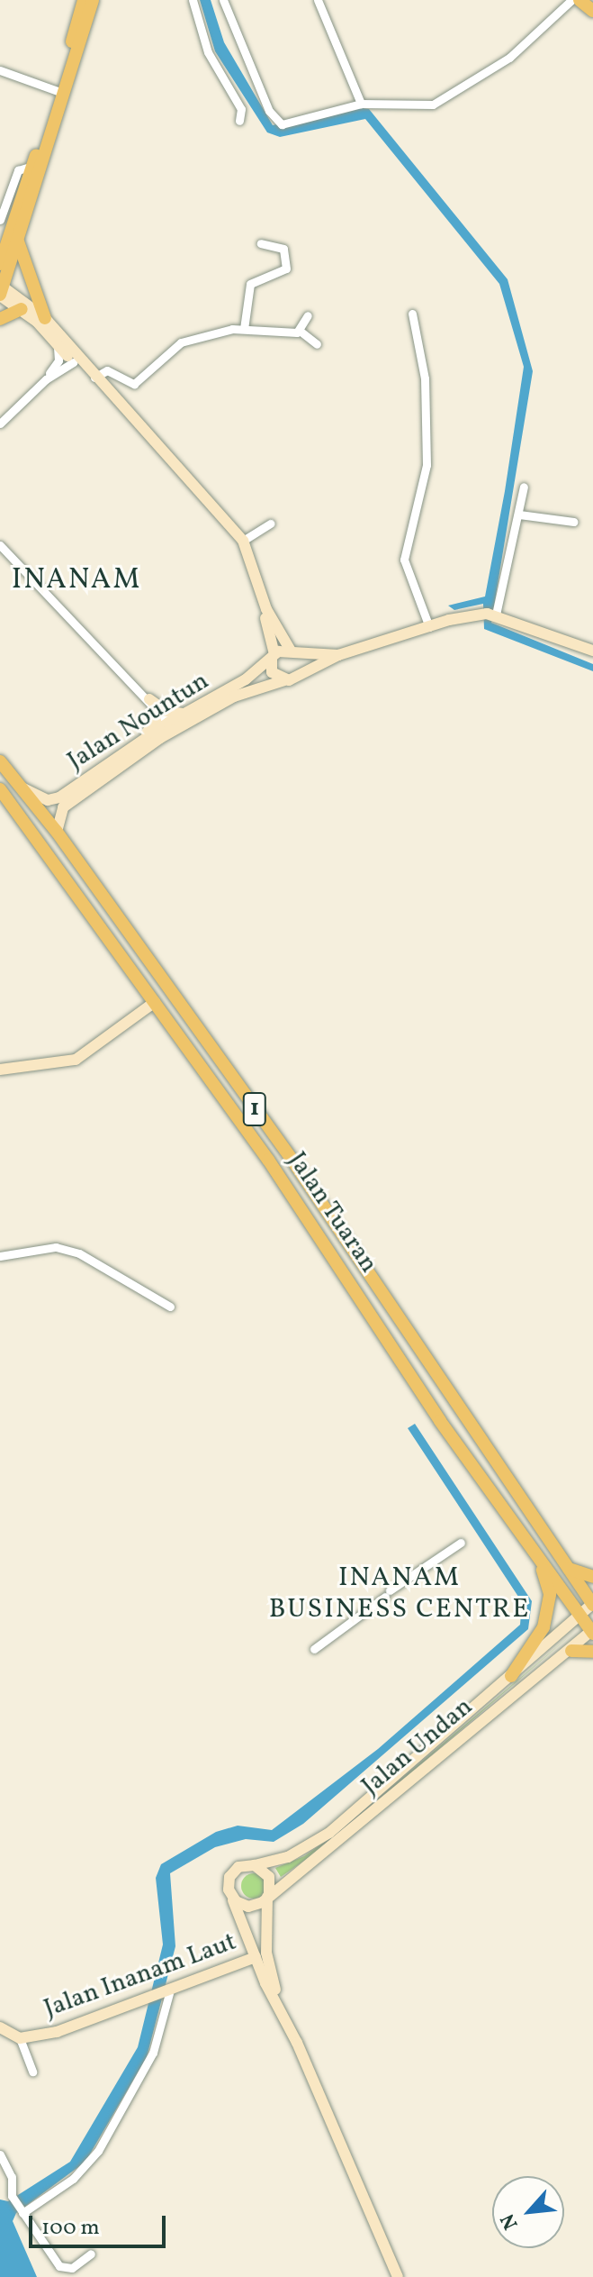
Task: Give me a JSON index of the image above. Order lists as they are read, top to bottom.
{
  "streets": {
    "main road": ["1", "Jalan Tuaran"],
    "street": ["Jalan Nountun", "Jalan Undan", "Jalan Inanam Laut"]
  },
  "crossings": [
    ["Jalan Nountun", "Jalan Tuaran"],
    ["Jalan Tuaran", "Jalan Undan"]
  ],
  "districts": ["INANAM", "INANAM BUSINESS CENTRE"],
  "scale_bar": "100 m",
  "north": "bottom left"
}
